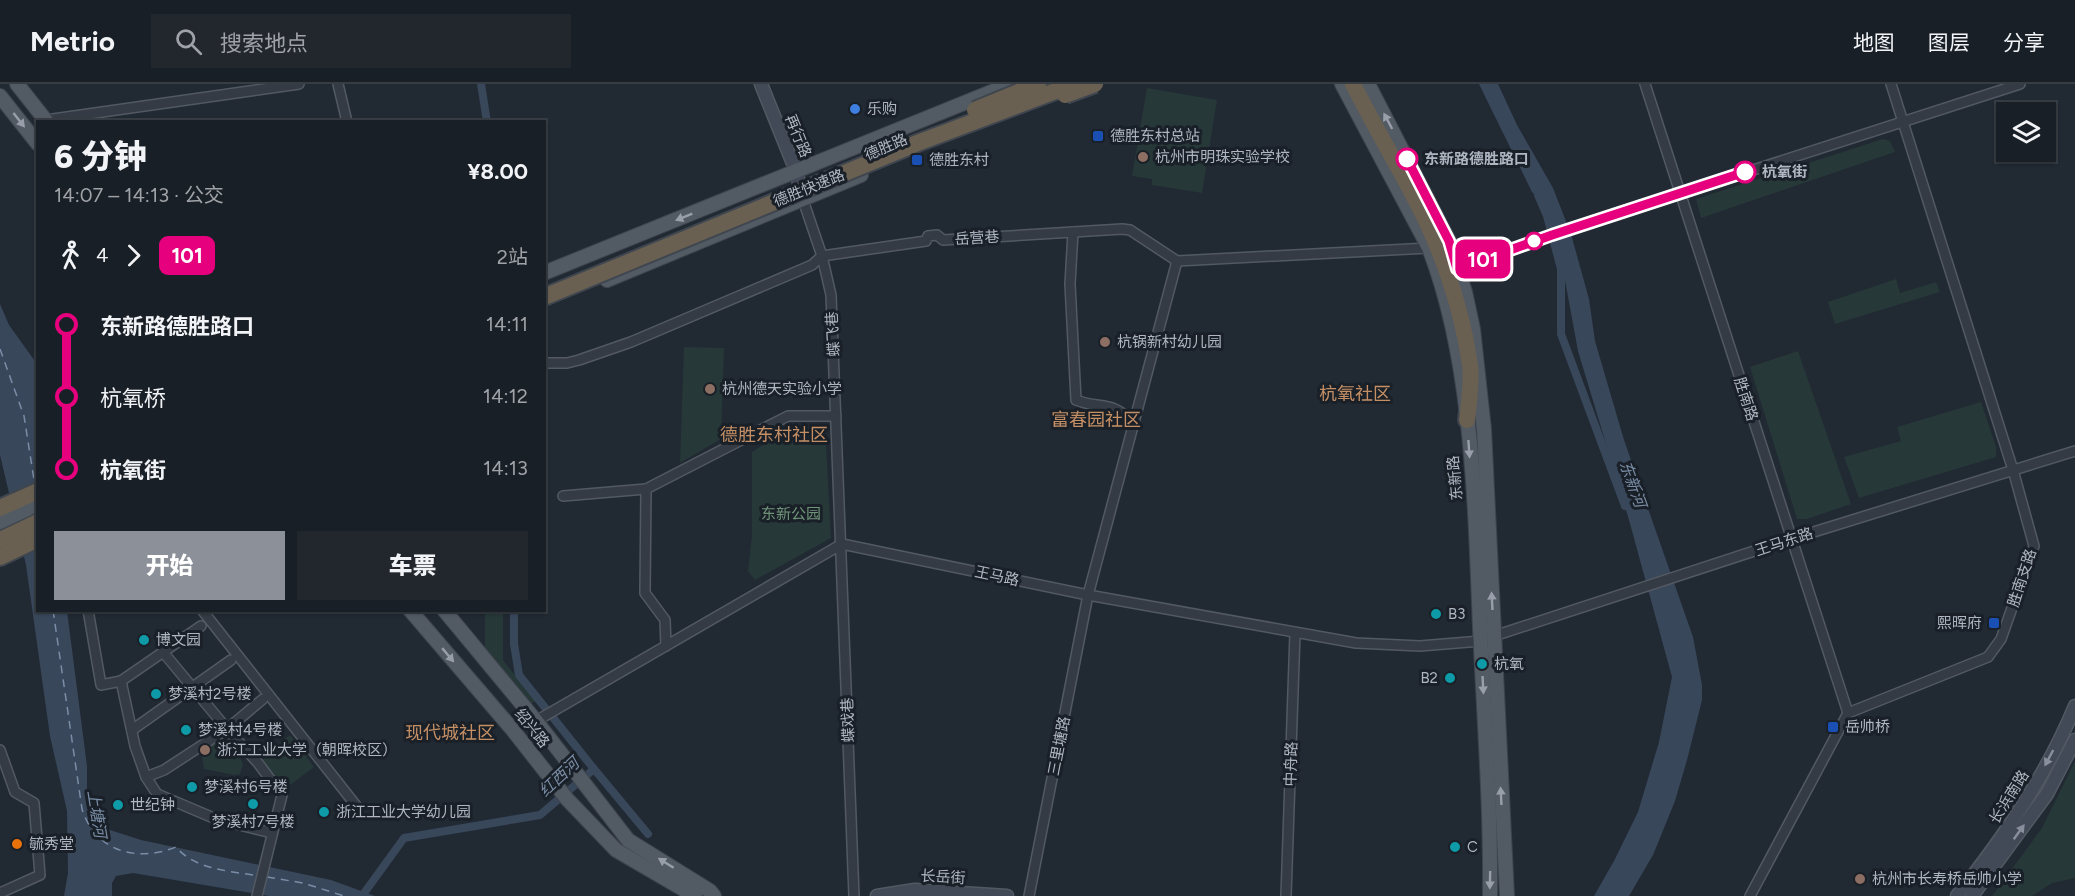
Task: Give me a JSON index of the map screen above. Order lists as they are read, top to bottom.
{
  "streets": {
    "highway": ["德胜快速路"],
    "main road": [
      "再行路",
      "德胜路",
      "东新路",
      "绍兴路",
      "长浜南路",
      "长岳街"
    ],
    "street": [
      "岳营巷",
      "蝶飞巷",
      "胜南路",
      "王马东路",
      "王马路",
      "胜南支路",
      "蝶戏巷",
      "三里塘路",
      "中舟路"
    ]
  },
  "crossings": [
    ["再行路", "德胜路"],
    ["再行路", "蝶飞巷"],
    ["德胜路", "德胜快速路"],
    ["德胜路", "蝶飞巷"],
    ["岳营巷", "蝶飞巷"],
    ["岳营巷", "三里塘路"],
    ["蝶飞巷", "王马路"],
    ["蝶飞巷", "蝶戏巷"],
    ["胜南路", "王马东路"],
    ["胜南路", "胜南支路"],
    ["东新路", "王马东路"],
    ["东新路", "王马路"],
    ["王马东路", "王马路"],
    ["王马东路", "胜南支路"],
    ["王马路", "蝶戏巷"],
    ["王马路", "三里塘路"],
    ["王马路", "中舟路"]
  ],
  "districts": [
    "杭氧社区",
    "富春园社区",
    "德胜东村社区",
    "现代城社区"
  ],
  "water": ["东新河", "红西河", "上塘河"],
  "parks": ["东新公园"],
  "places": {
    "other": [
      "乐购",
      "杭州市明珠实验学校",
      "东新路德胜路口",
      "杭氧街",
      "杭锅新村幼儿园",
      "杭州德天实验小学",
      "B3",
      "博文园",
      "杭氧",
      "B2",
      "梦溪村2号楼",
      "梦溪村4号楼",
      "浙江工业大学（朝晖校区）",
      "梦溪村6号楼",
      "梦溪村7号楼",
      "世纪钟",
      "浙江工业大学幼儿园",
      "毓秀堂",
      "C",
      "杭州市长寿桥岳帅小学"
    ],
    "transit": [
      "德胜东村总站",
      "德胜东村",
      "熙晖府",
      "岳帅桥"
    ]
  },
  "lines": ["bus line 101"],
  "page": {
    "header": "Metrio",
    "search": "搜索地点",
    "nav": ["地图", "图层", "分享"],
    "on_map": "101",
    "heading": ["6 分钟", "14:07 – 14:13 · 公交", "¥8.00"],
    "legs": ["4", "101", "2站"],
    "list": [
      {
        "name": "东新路德胜路口",
        "value": "14:11"
      },
      {
        "name": "杭氧桥",
        "value": "14:12"
      },
      {
        "name": "杭氧街",
        "value": "14:13"
      }
    ],
    "buttons": ["开始", "车票"]
  }
}
